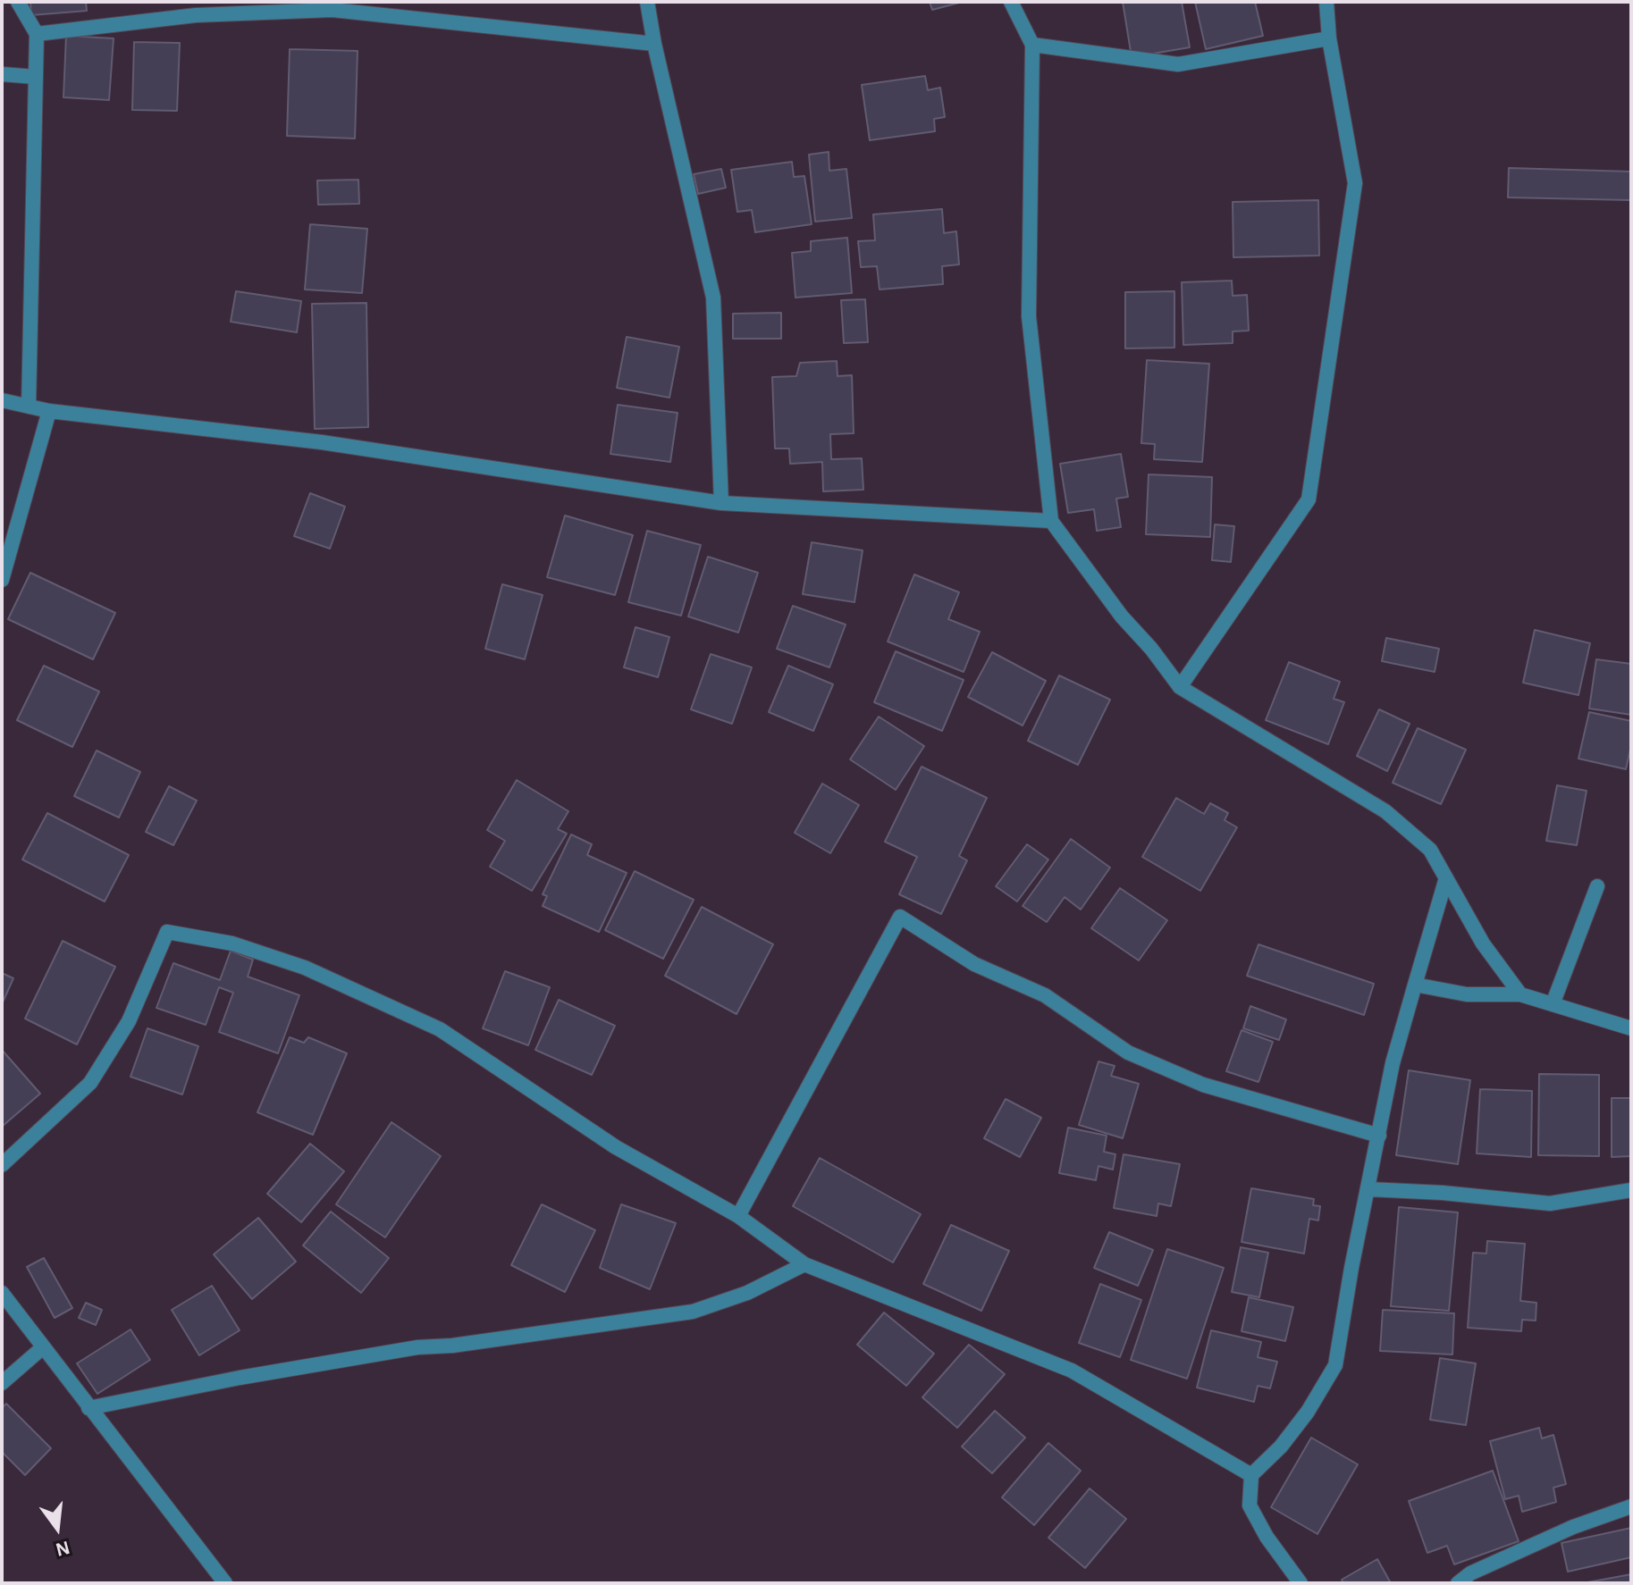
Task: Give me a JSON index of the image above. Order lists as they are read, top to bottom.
{
  "north": "bottom"
}
